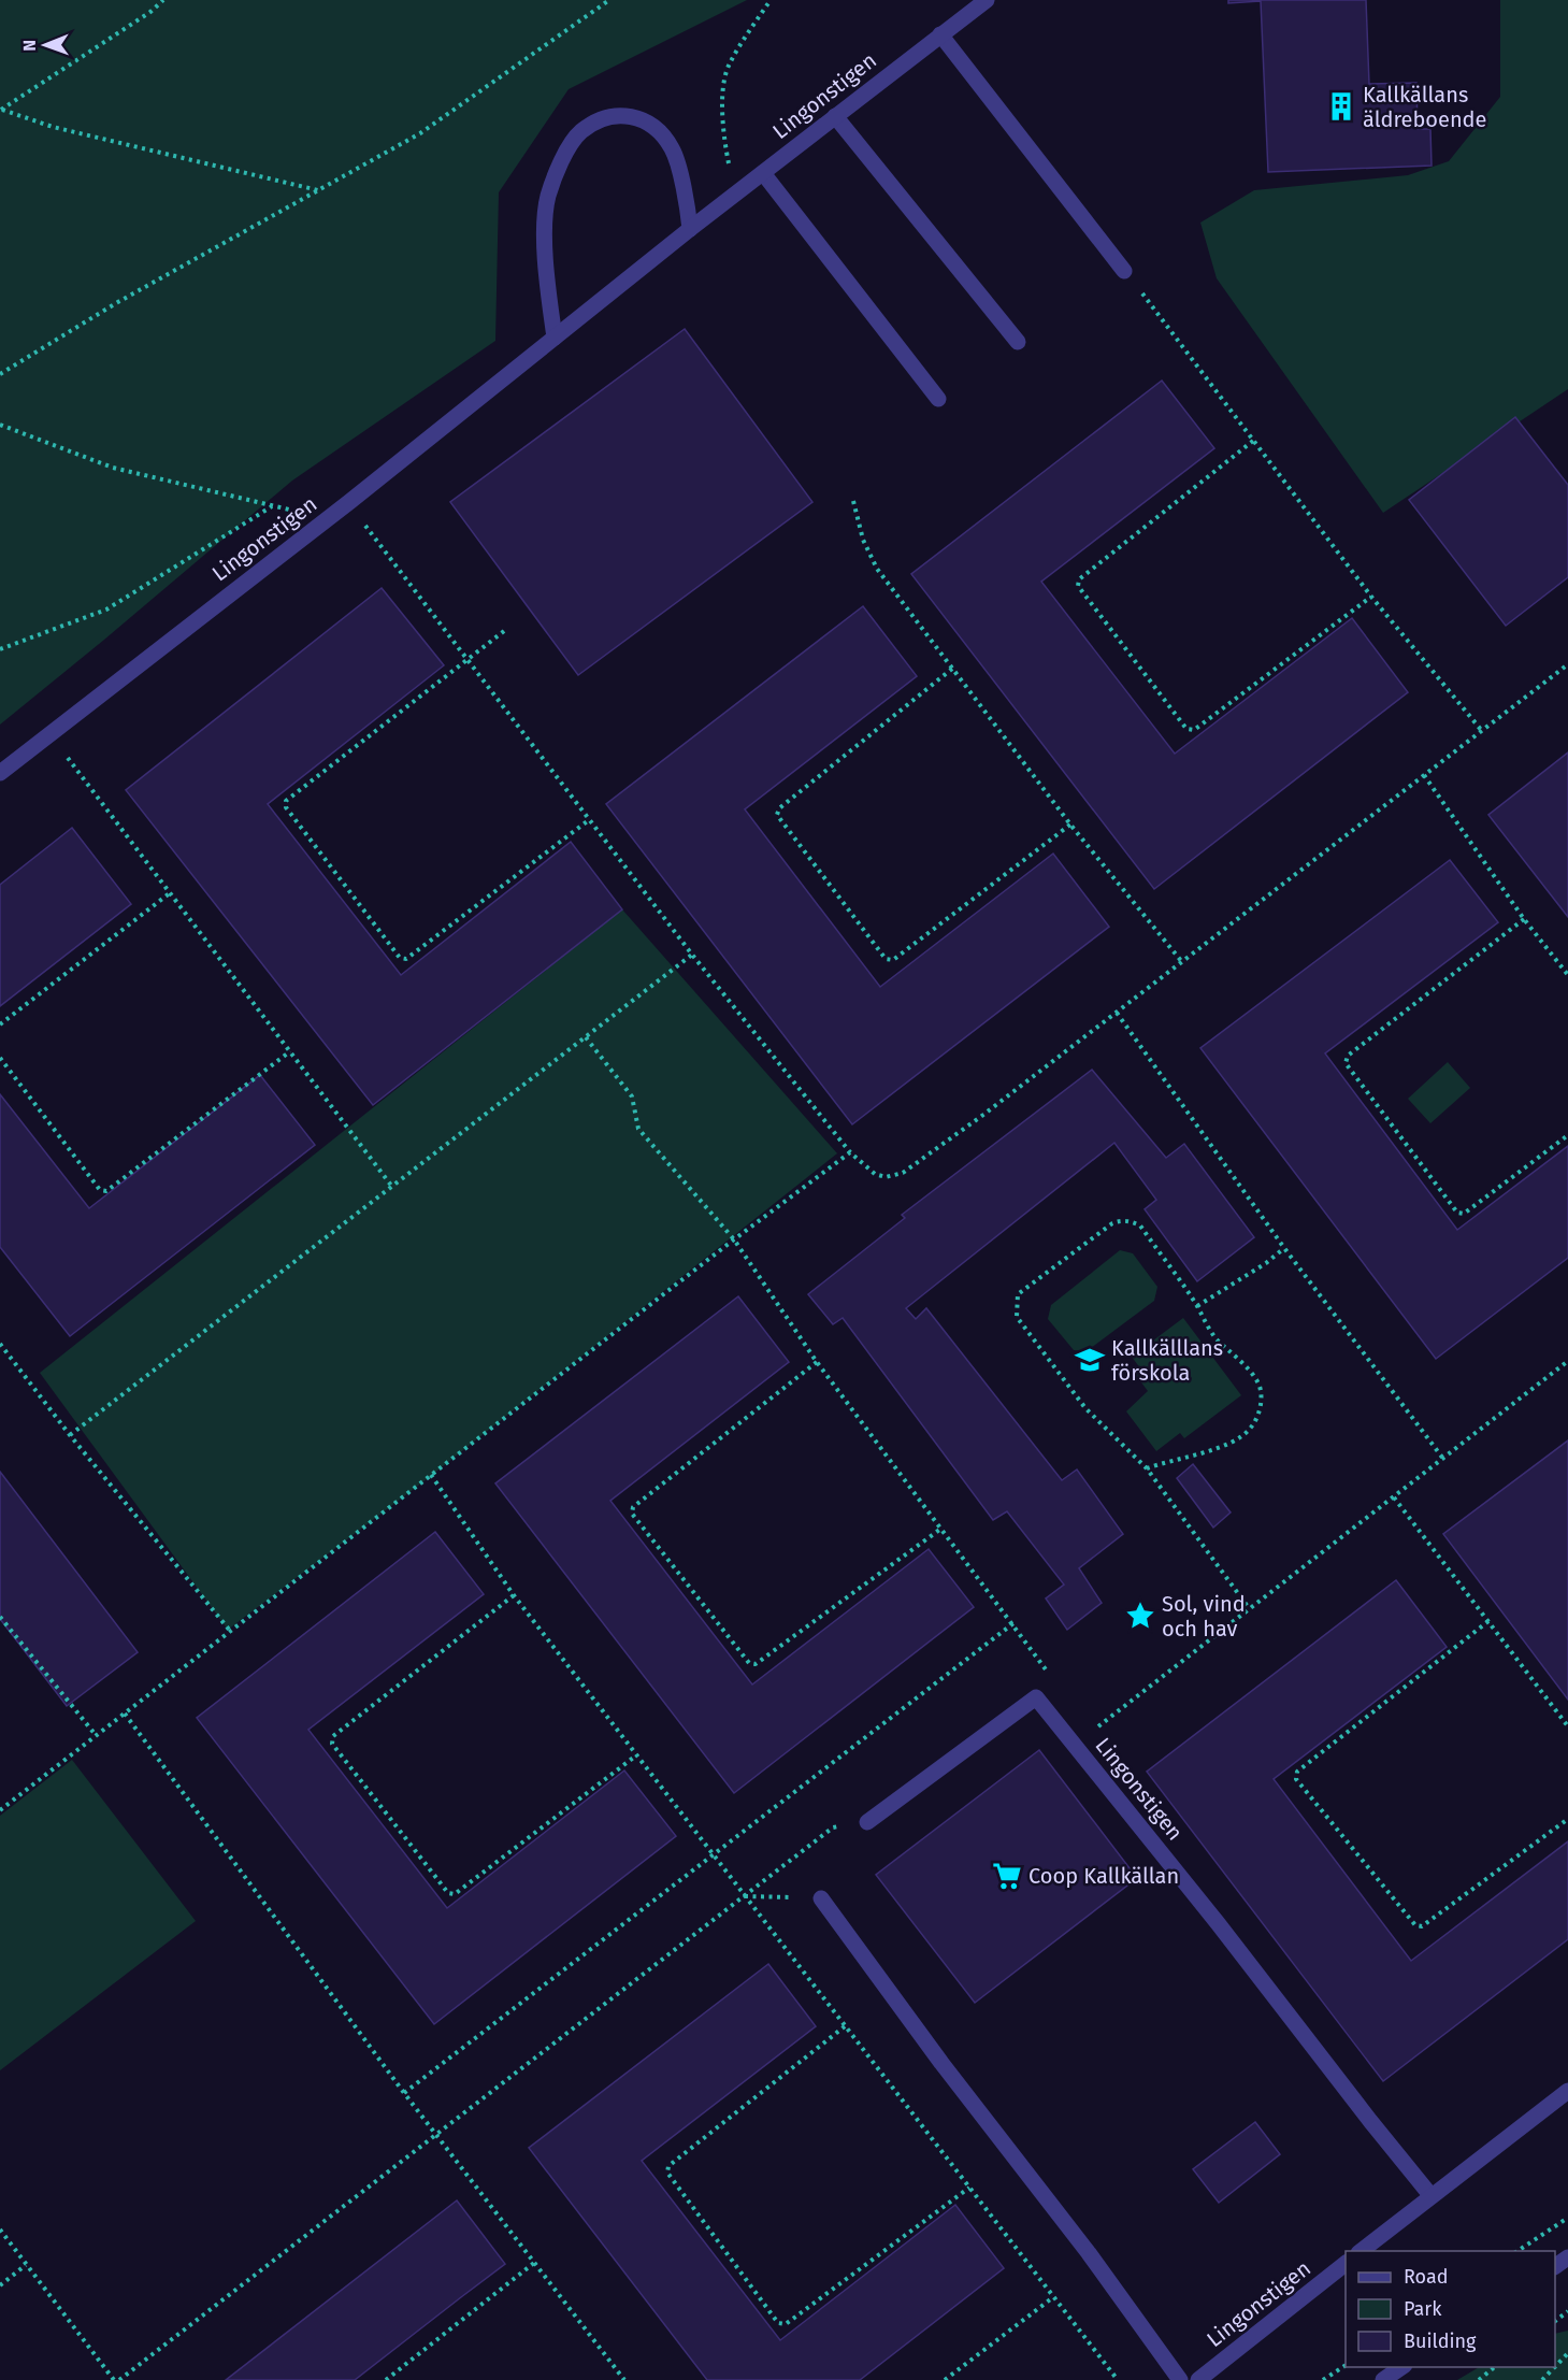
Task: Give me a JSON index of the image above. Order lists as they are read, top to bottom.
{
  "streets": {
    "street": ["Lingonstigen"]
  },
  "places": {
    "building": ["Kallkällans äldreboende"],
    "school or university": ["Kallkälllans förskola"],
    "place": ["Sol, vind och hav"],
    "supermarket": ["Coop Kallkällan"]
  },
  "legend": ["Road", "Park", "Building"],
  "north": "left"
}
